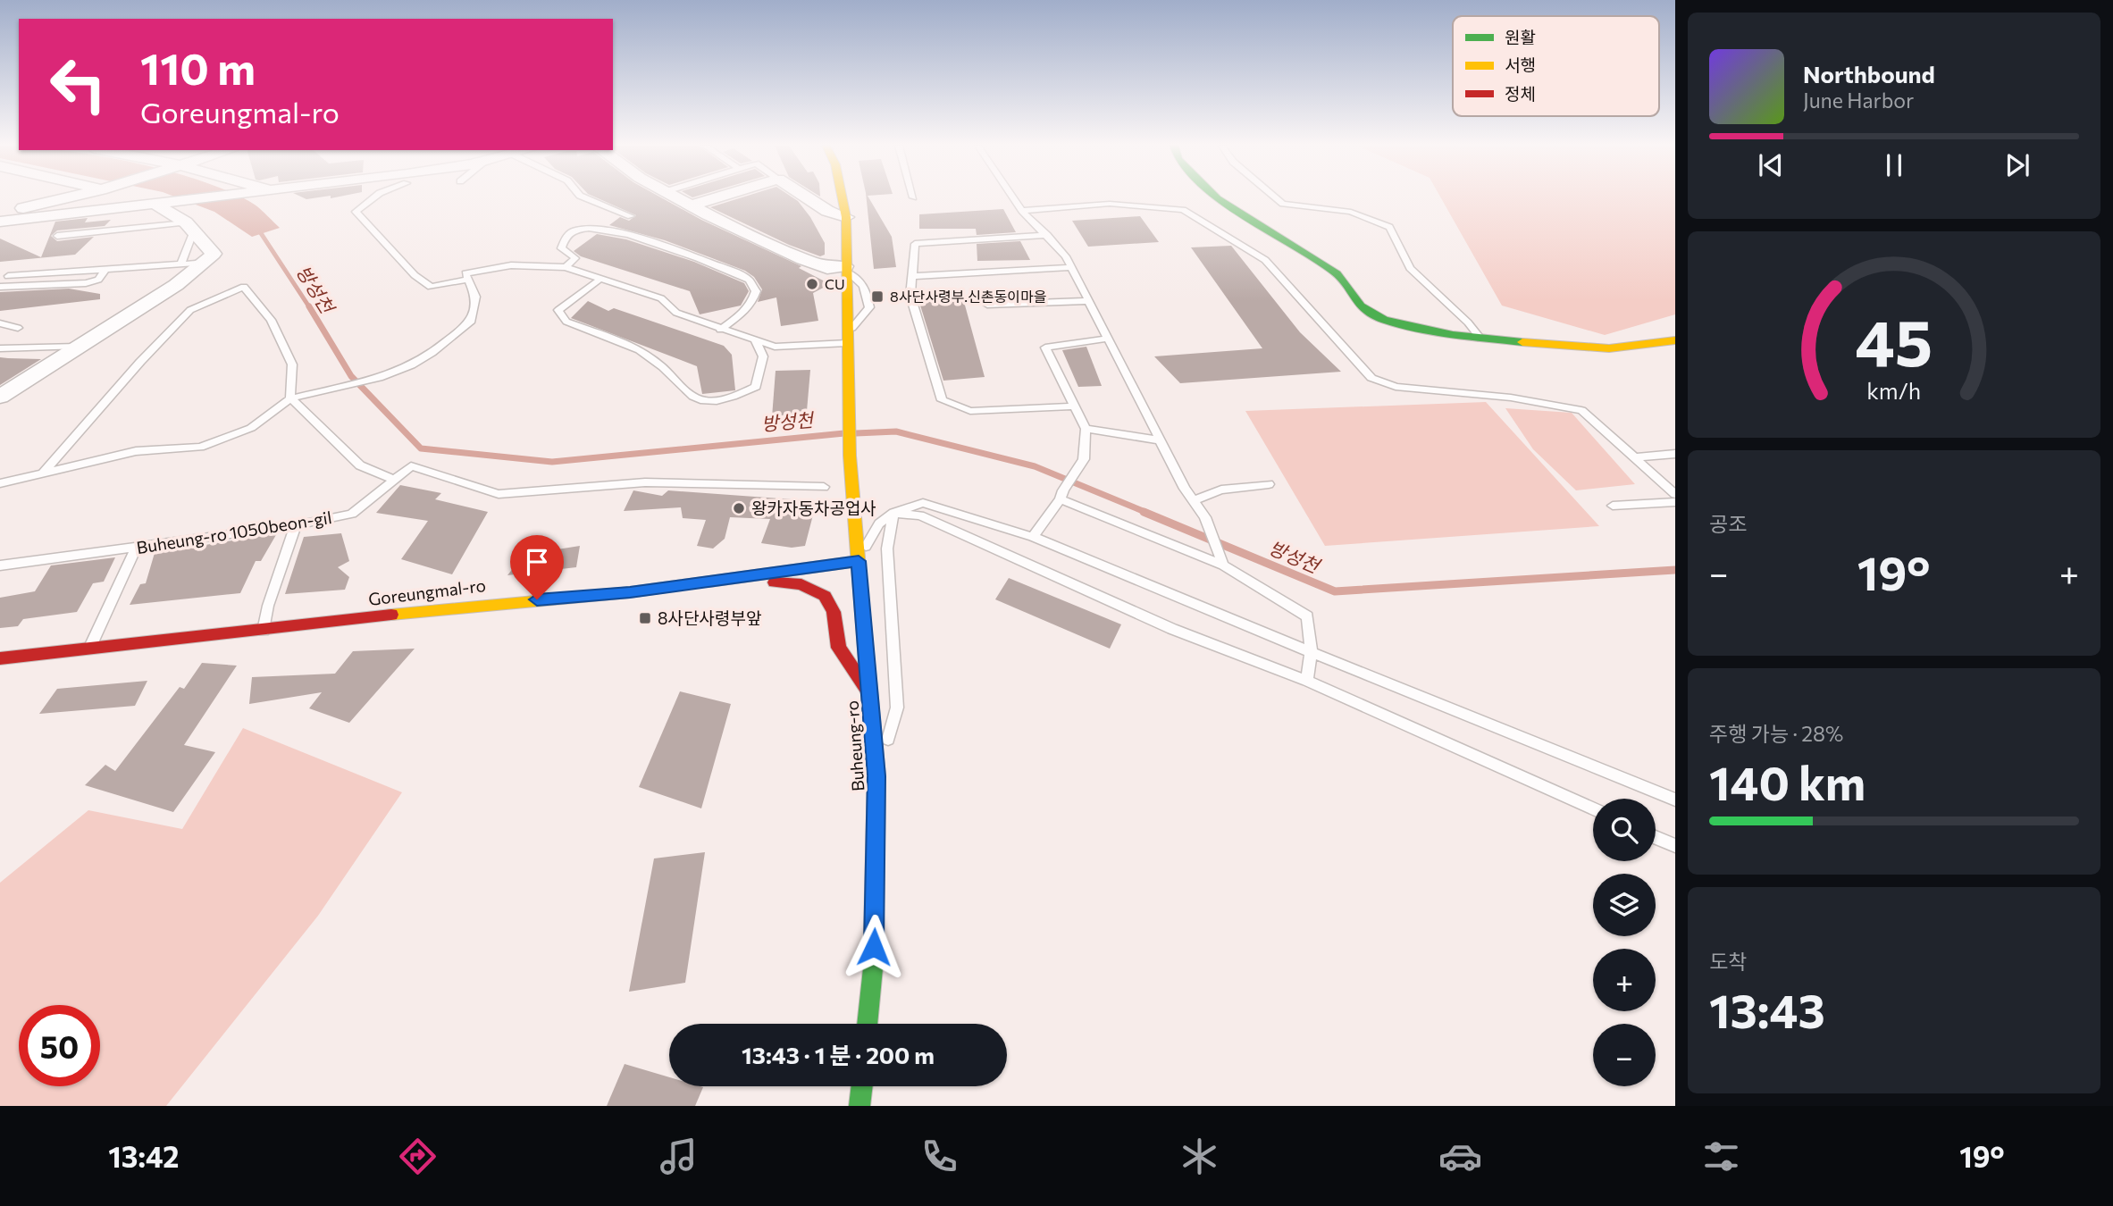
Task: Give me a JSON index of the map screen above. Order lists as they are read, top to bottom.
{
  "streets": {
    "main road": ["Goreungmal-ro", "Buheung-ro"],
    "lane": ["Buheung-ro 1050beon-gil"]
  },
  "crossings": [
    ["Goreungmal-ro", "Buheung-ro"]
  ],
  "water": ["방성천"],
  "places": {
    "other": ["CU", "왕카자동차공업사"],
    "transit": ["8사단사령부.신촌동이마을", "8사단사령부앞"]
  },
  "legend": ["원활", "서행", "정체"],
  "page": {
    "turn": ["110 m", "Goreungmal-ro"],
    "song": ["Northbound", "June Harbor"],
    "tile": [
      "공조",
      ["주행 가능 · 28%", "140 km"],
      ["도착", "13:43"]
    ],
    "heat": ["−", "19°", "+"],
    "map_buttons": ["+", "−"],
    "limit": "50",
    "trip": "13:43 · 1 분 · 200 m",
    "tabs": ["13:42", "19°"],
    "gauge": ["45", "km/h"]
  }
}
